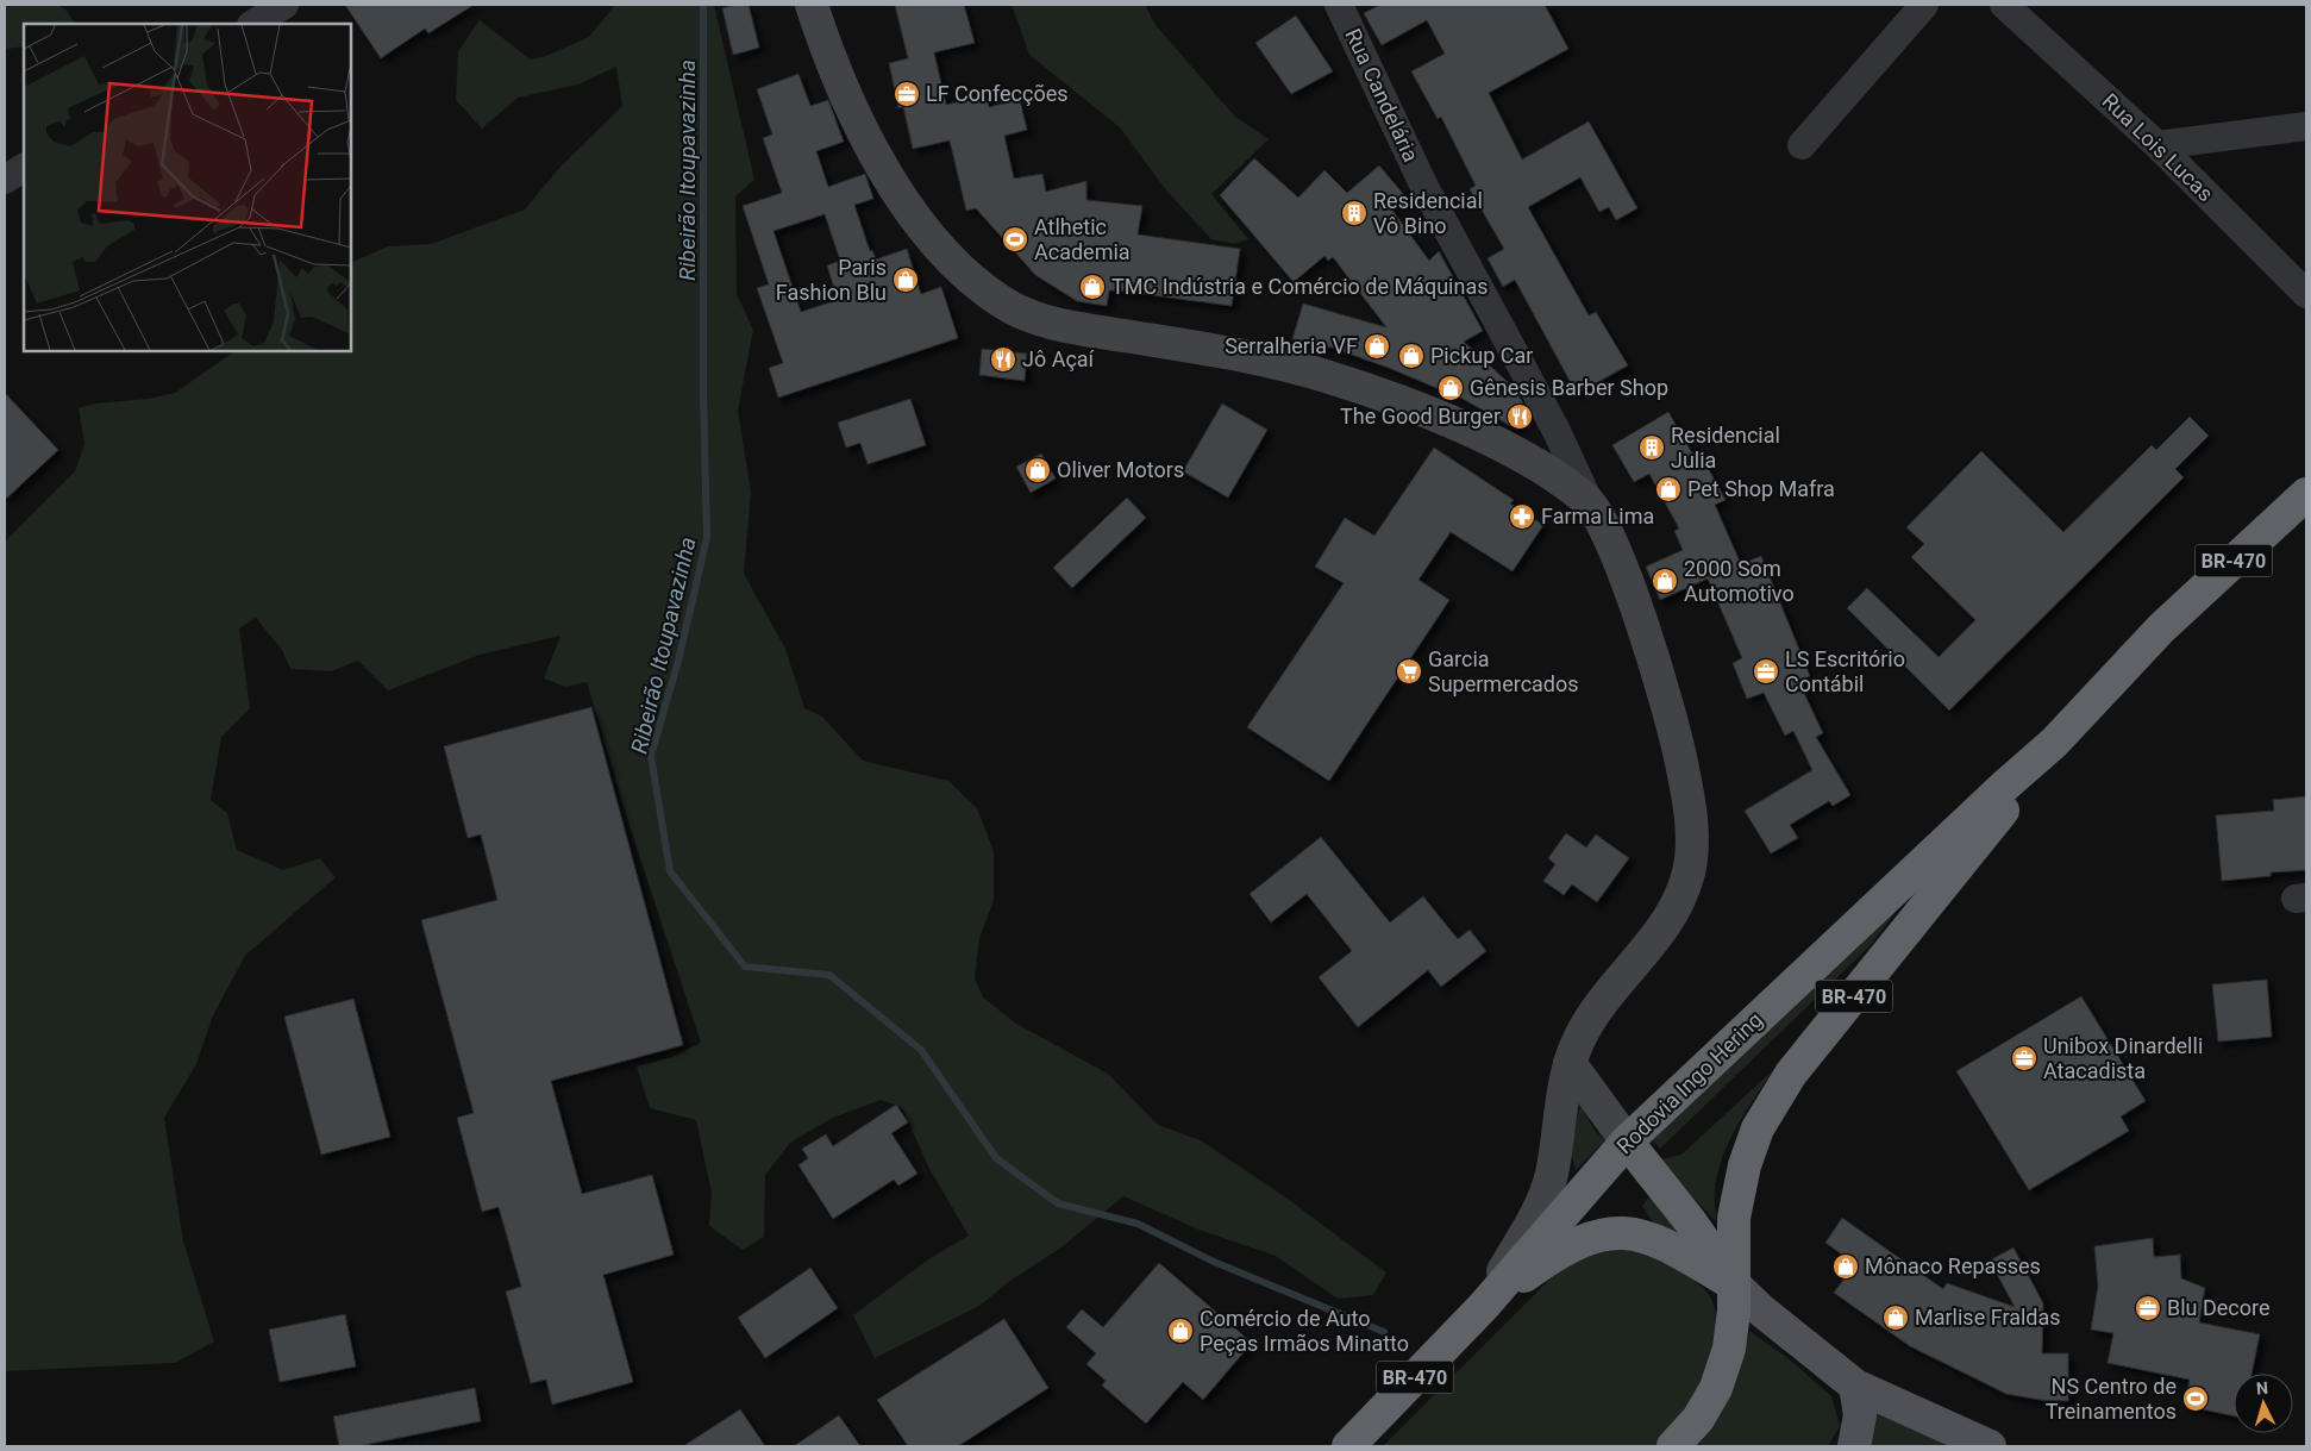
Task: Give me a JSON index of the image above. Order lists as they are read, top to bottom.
{
  "streets": {
    "highway": ["BR-470", "Rodovia Ingo Hering"],
    "street": ["Rua Candelária", "Rua Lois Lucas"]
  },
  "water": ["Ribeirão Itoupavazinha"],
  "places": {
    "office": [
      "LF Confecções",
      "LS Escritório Contábil",
      "Unibox Dinardelli Atacadista",
      "Blu Decore"
    ],
    "building": ["Residencial Vô Bino", "Residencial Julia"],
    "sports": ["Atlhetic Academia", "NS Centro de Treinamentos"],
    "shop": [
      "Paris Fashion Blu",
      "TMC Indústria e Comércio de Máquinas",
      "Serralheria VF",
      "Pickup Car",
      "Gênesis Barber Shop",
      "Oliver Motors",
      "Pet Shop Mafra",
      "2000 Som Automotivo",
      "Mônaco Repasses",
      "Marlise Fraldas",
      "Comércio de Auto Peças Irmãos Minatto"
    ],
    "restaurant": ["Jô Açaí", "The Good Burger"],
    "pharmacy": ["Farma Lima"],
    "supermarket": ["Garcia Supermercados"]
  },
  "north": "top"
}
